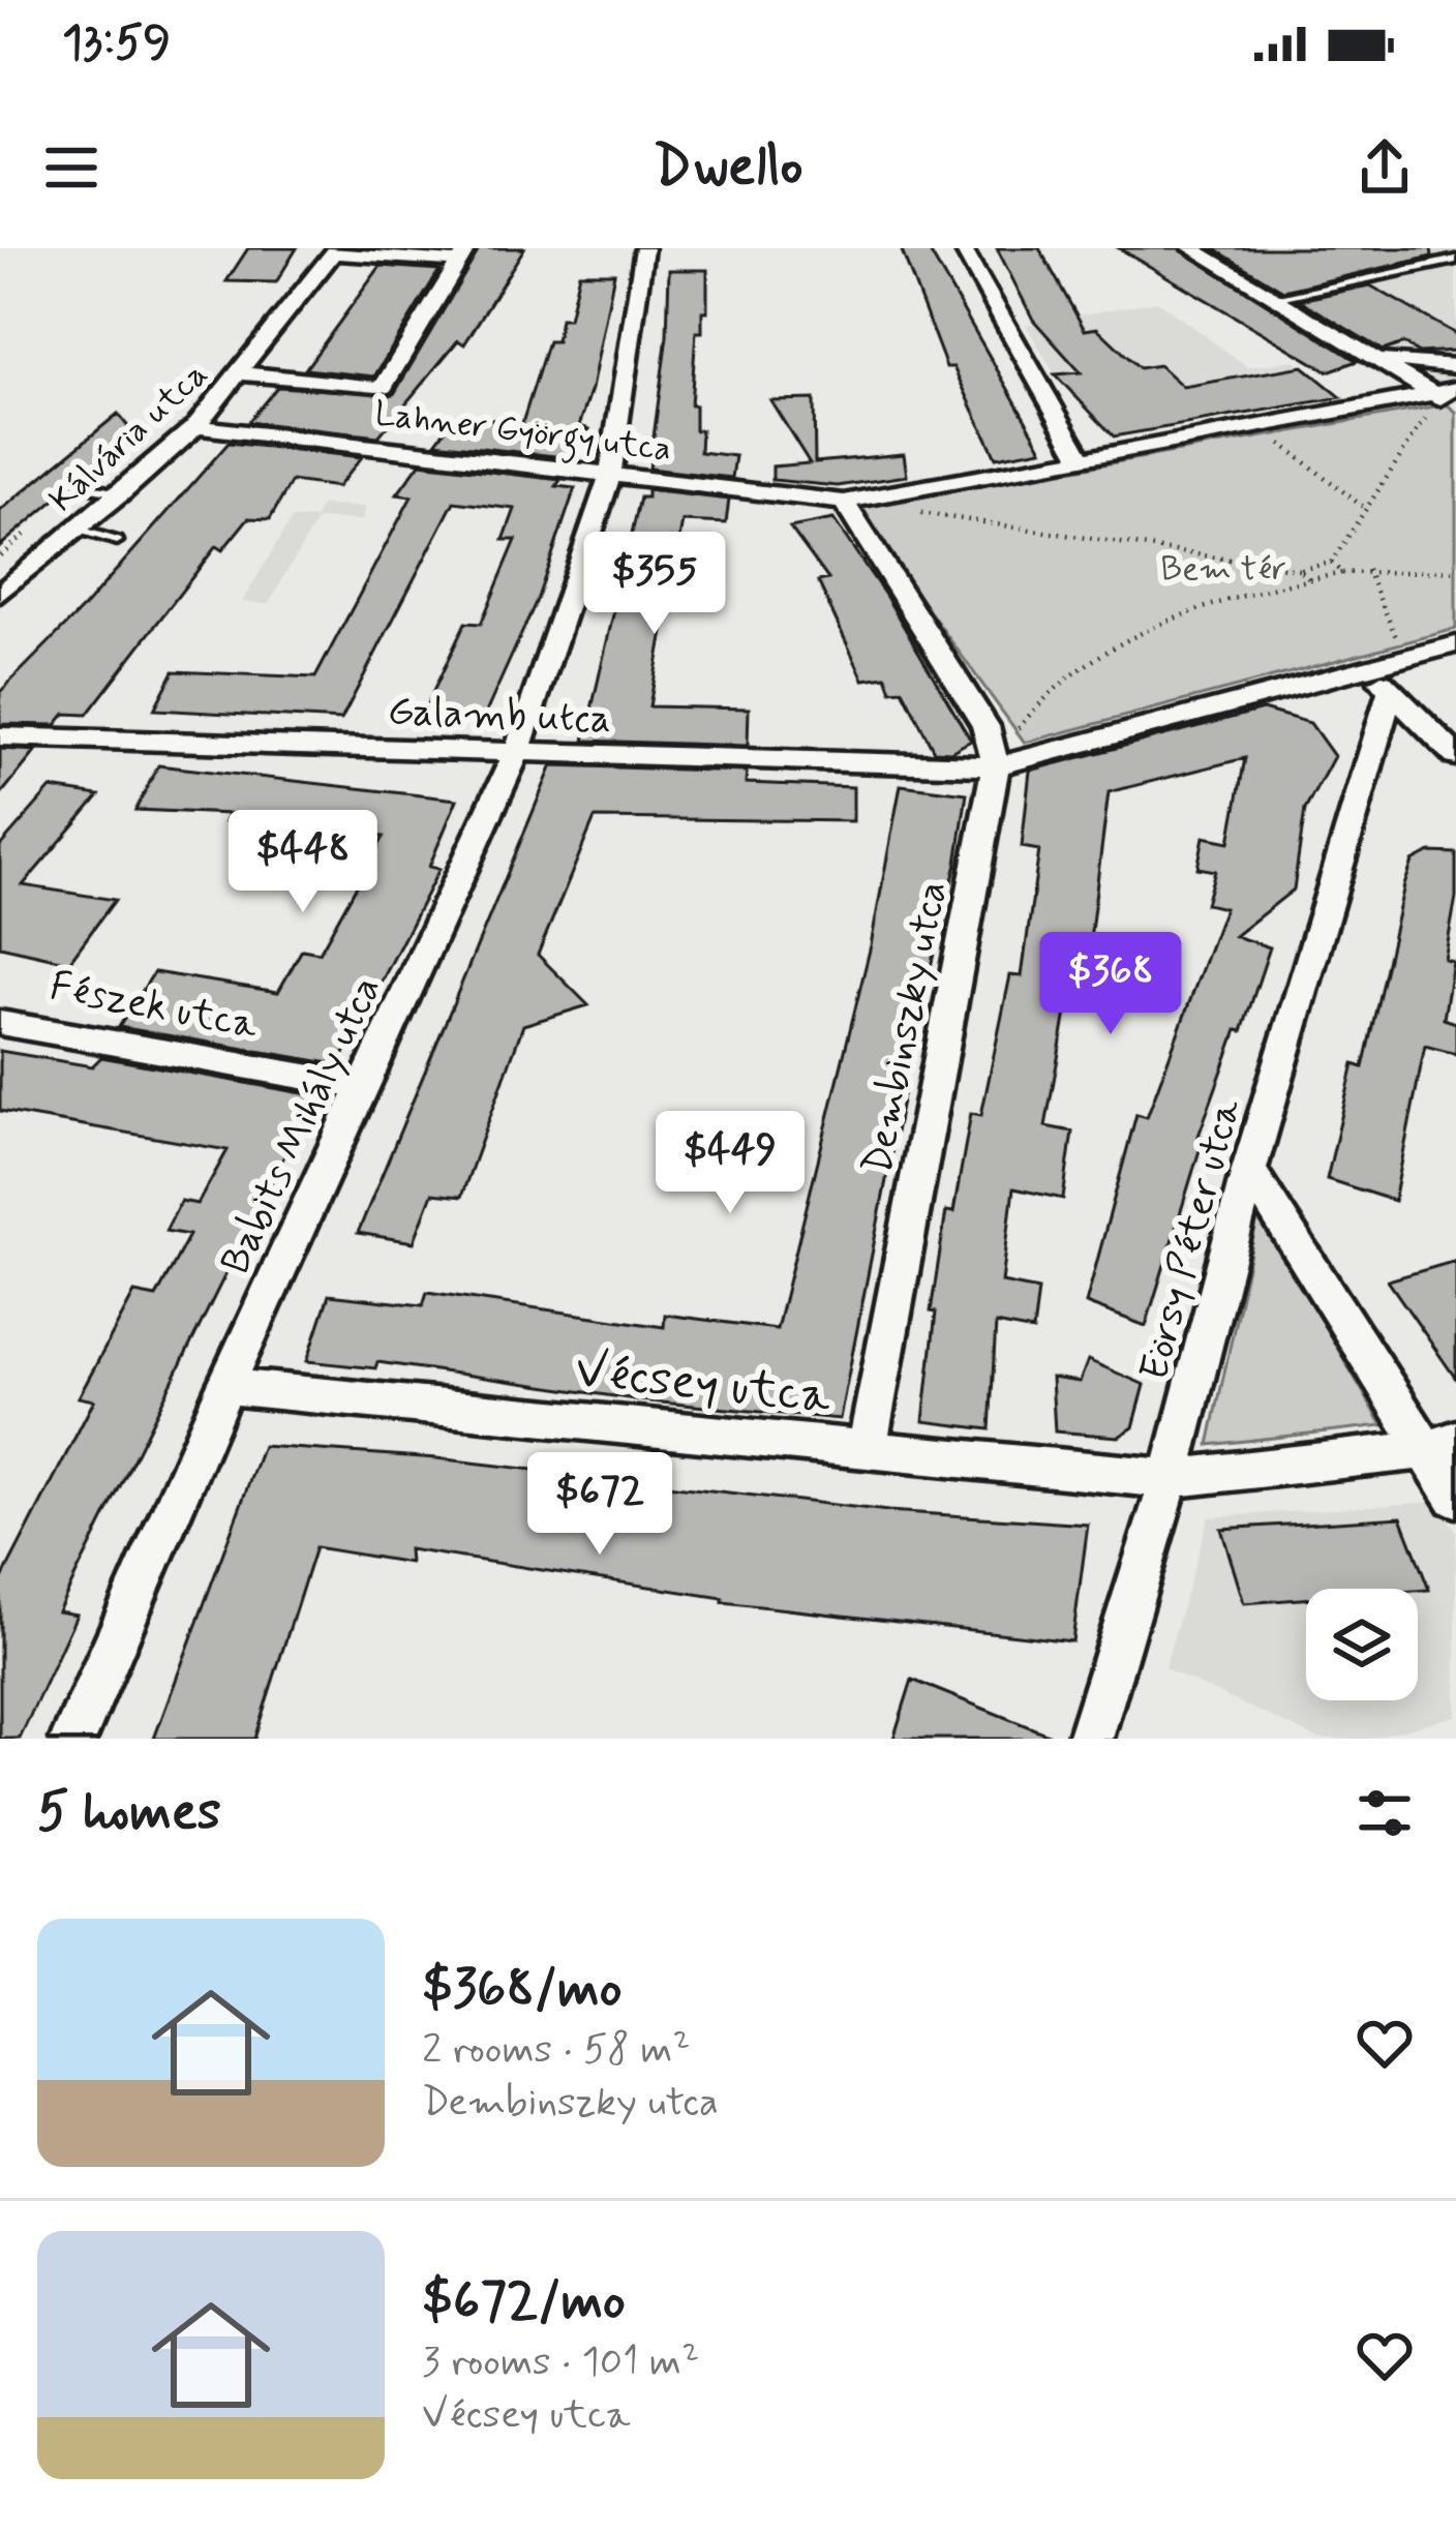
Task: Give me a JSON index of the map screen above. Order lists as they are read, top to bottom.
{
  "streets": {
    "street": [
      "Lahner György utca",
      "Kálvária utca",
      "Galamb utca",
      "Fészek utca",
      "Dembinszky utca",
      "Babits Mihály utca",
      "Eörsy Péter utca",
      "Vécsey utca"
    ]
  },
  "crossings": [
    ["Lahner György utca", "Kálvária utca"],
    ["Lahner György utca", "Babits Mihály utca"],
    ["Galamb utca", "Dembinszky utca"],
    ["Galamb utca", "Babits Mihály utca"],
    ["Fészek utca", "Babits Mihály utca"],
    ["Dembinszky utca", "Vécsey utca"],
    ["Babits Mihály utca", "Vécsey utca"],
    ["Eörsy Péter utca", "Vécsey utca"]
  ],
  "parks": ["Bem tér"],
  "page": {
    "status": "13:59",
    "header": "Dwello",
    "price": [
      "$355",
      "$448",
      "$368",
      "$449",
      "$672"
    ],
    "heading": "5 homes",
    "list": [
      {
        "name": "$368/mo",
        "note": "2 rooms · 58 m² · Dembinszky utca"
      },
      {
        "name": "$672/mo",
        "note": "3 rooms · 101 m² · Vécsey utca"
      }
    ]
  }
}
